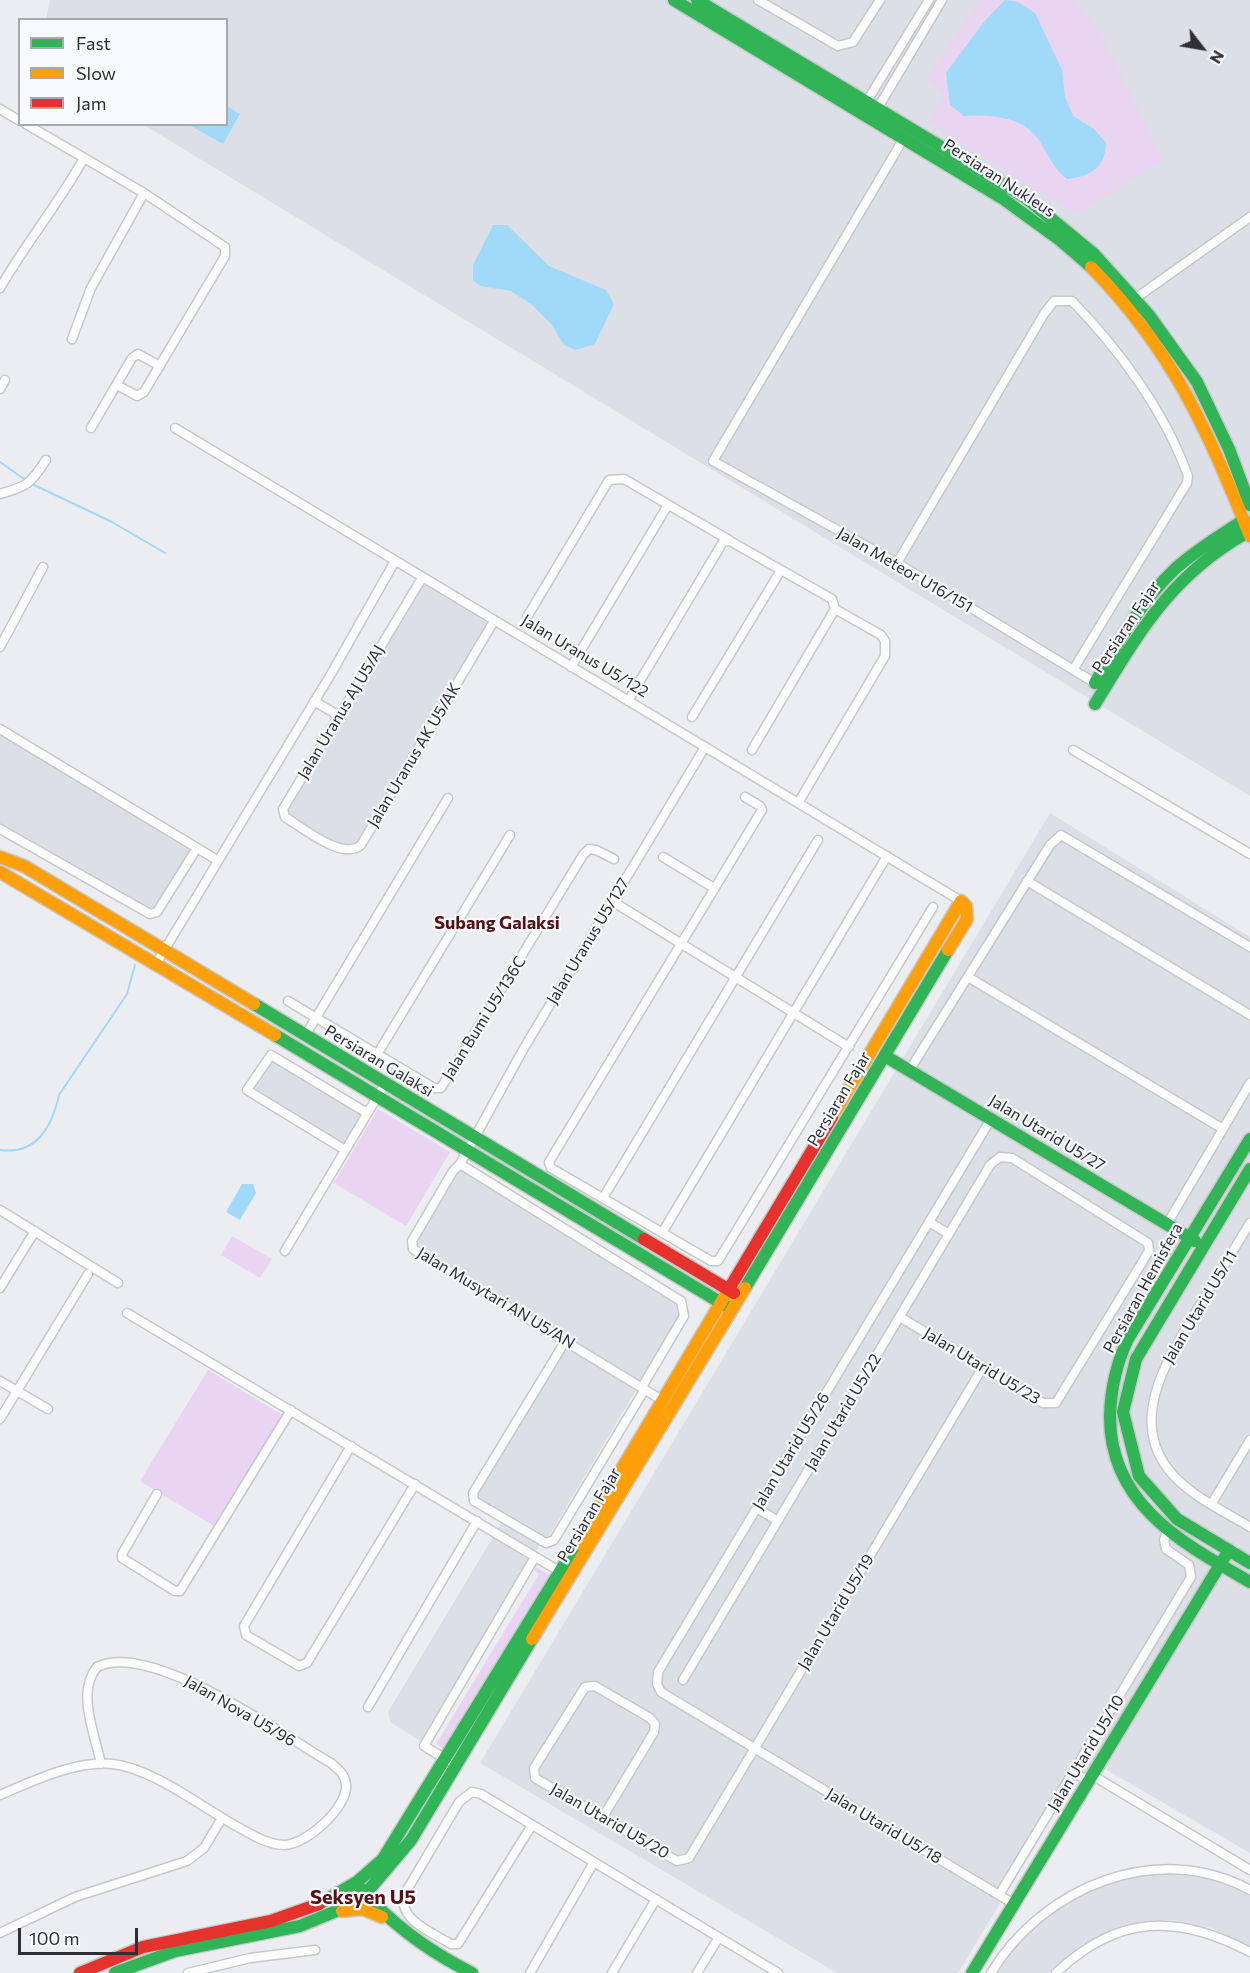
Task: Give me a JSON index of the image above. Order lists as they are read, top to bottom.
{
  "streets": {
    "street": [
      "Persiaran Nukleus",
      "Jalan Meteor U16/151",
      "Persiaran Fajar",
      "Jalan Uranus U5/122",
      "Jalan Uranus AJ U5/AJ",
      "Jalan Uranus AK U5/AK",
      "Jalan Uranus U5/127",
      "Jalan Bumi U5/136C",
      "Persiaran Galaksi",
      "Jalan Utarid U5/27",
      "Persiaran Hemisfera",
      "Jalan Musytari AN U5/AN",
      "Jalan Utarid U5/11",
      "Jalan Utarid U5/23",
      "Jalan Utarid U5/22",
      "Jalan Utarid U5/26",
      "Jalan Utarid U5/19",
      "Jalan Nova U5/96",
      "Jalan Utarid U5/10",
      "Jalan Utarid U5/20",
      "Jalan Utarid U5/18"
    ]
  },
  "crossings": [
    ["Persiaran Nukleus", "Jalan Meteor U16/151"],
    ["Persiaran Nukleus", "Persiaran Fajar"],
    ["Jalan Meteor U16/151", "Persiaran Fajar"],
    ["Persiaran Fajar", "Jalan Uranus U5/122"],
    ["Persiaran Fajar", "Persiaran Galaksi"],
    ["Persiaran Fajar", "Jalan Utarid U5/27"],
    ["Persiaran Fajar", "Jalan Musytari AN U5/AN"],
    ["Jalan Uranus U5/122", "Jalan Uranus AJ U5/AJ"],
    ["Jalan Uranus U5/122", "Jalan Uranus AK U5/AK"],
    ["Jalan Uranus U5/122", "Jalan Uranus U5/127"],
    ["Jalan Uranus AJ U5/AJ", "Jalan Uranus AK U5/AK"],
    ["Jalan Uranus U5/127", "Persiaran Galaksi"],
    ["Jalan Uranus U5/127", "Jalan Musytari AN U5/AN"],
    ["Jalan Utarid U5/27", "Persiaran Hemisfera"],
    ["Jalan Utarid U5/27", "Jalan Utarid U5/26"],
    ["Persiaran Hemisfera", "Jalan Utarid U5/10"],
    ["Jalan Utarid U5/23", "Jalan Utarid U5/22"],
    ["Jalan Utarid U5/23", "Jalan Utarid U5/19"],
    ["Jalan Utarid U5/26", "Jalan Utarid U5/19"],
    ["Jalan Utarid U5/26", "Jalan Utarid U5/18"],
    ["Jalan Utarid U5/19", "Jalan Utarid U5/20"],
    ["Jalan Utarid U5/19", "Jalan Utarid U5/18"],
    ["Jalan Utarid U5/10", "Jalan Utarid U5/18"]
  ],
  "districts": ["Subang Galaksi", "Seksyen U5"],
  "legend": ["Fast", "Slow", "Jam"],
  "scale_bar": "100 m",
  "north": "bottom right"
}
